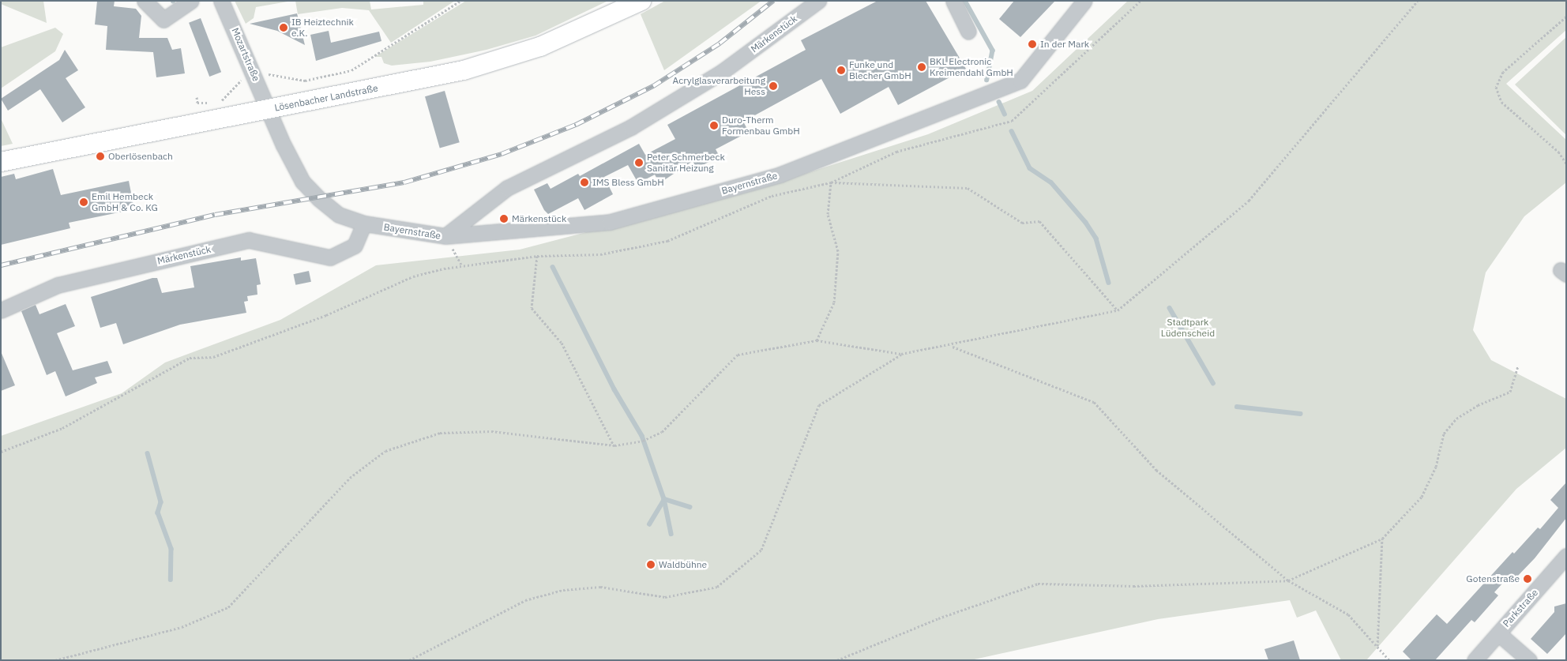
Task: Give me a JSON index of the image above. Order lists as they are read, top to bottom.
{
  "streets": {
    "main road": ["Lösenbacher Landstraße"],
    "street": [
      "Märkenstück",
      "Mozartstraße",
      "Bayernstraße",
      "Parkstraße"
    ]
  },
  "crossings": [
    ["Märkenstück", "Bayernstraße"],
    ["Mozartstraße", "Lösenbacher Landstraße"]
  ],
  "parks": ["Stadtpark Lüdenscheid"],
  "places": [
    "IB Heiztechnik e.K.",
    "In der Mark",
    "BKL Electronic Kreimendahl GmbH",
    "Funke und Blecher GmbH",
    "Acrylglasverarbeitung Hess",
    "Duro-Therm Formenbau GmbH",
    "Oberlösenbach",
    "Peter Schmerbeck Sanitär Heizung",
    "IMS Bless GmbH",
    "Emil Hembeck GmbH & Co. KG",
    "Märkenstück",
    "Waldbühne",
    "Gotenstraße"
  ]
}
